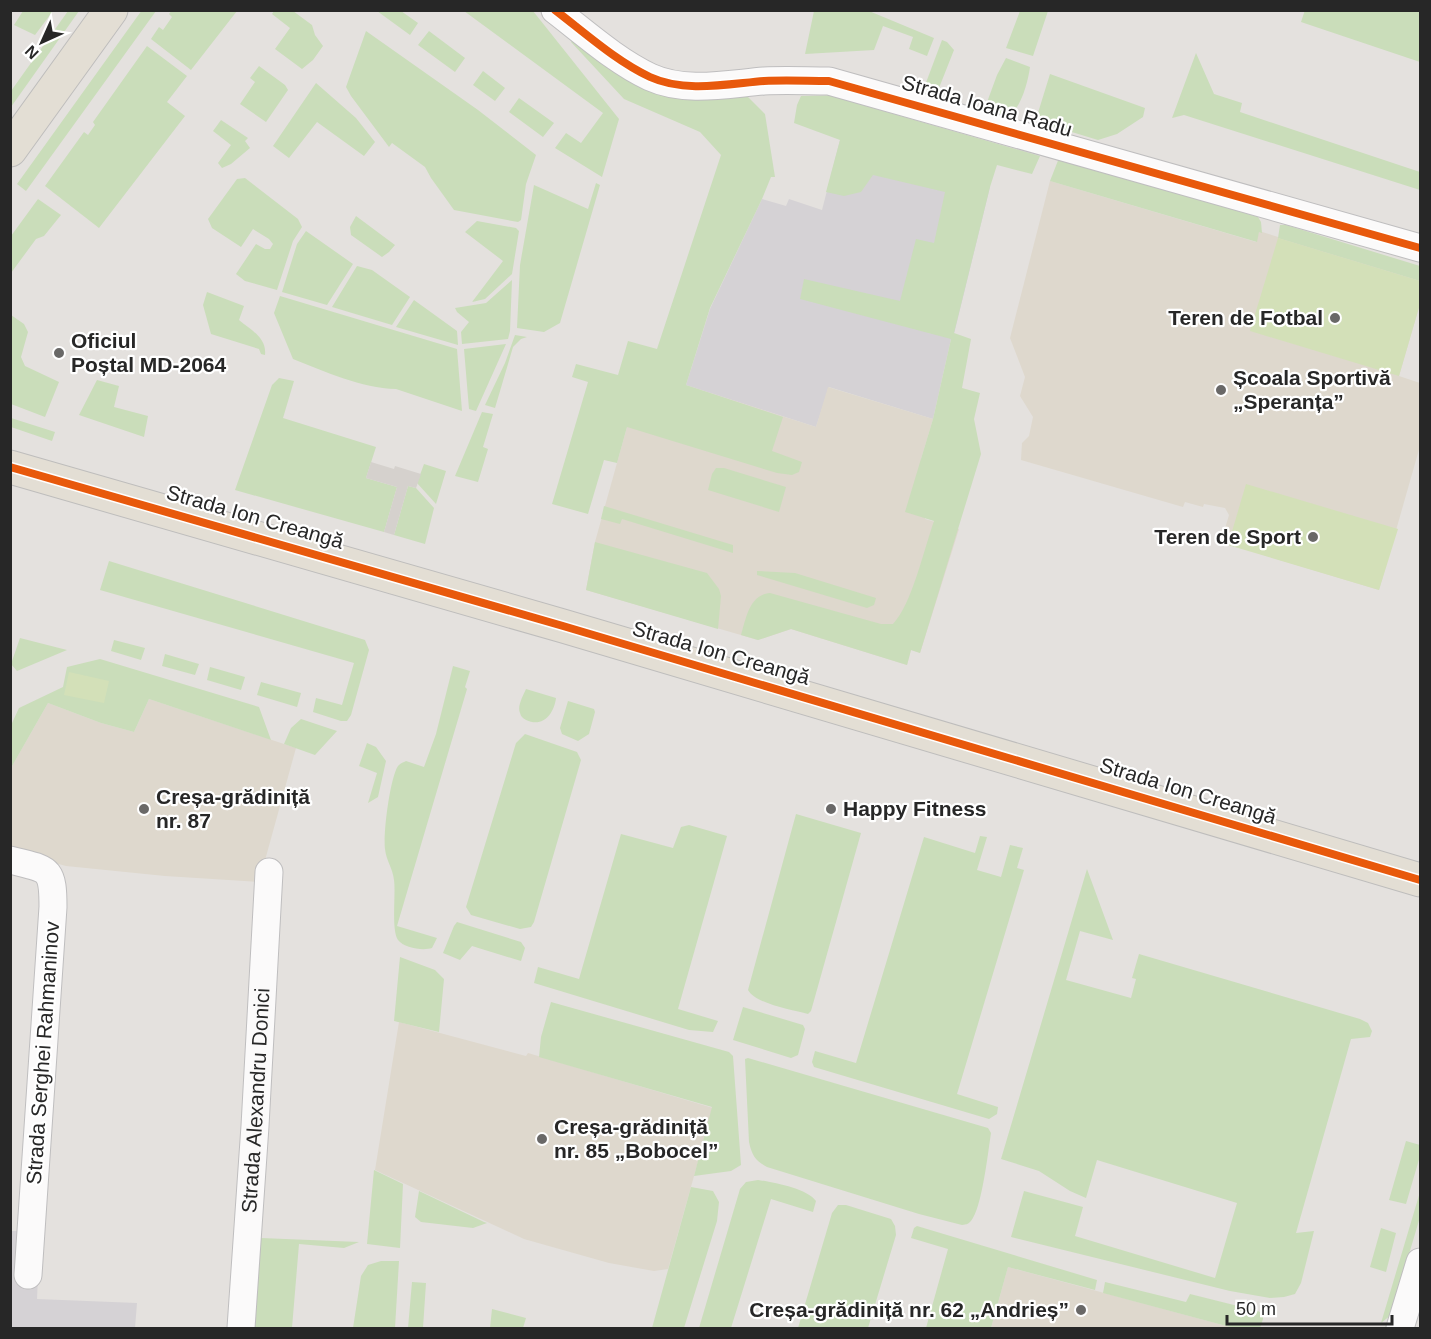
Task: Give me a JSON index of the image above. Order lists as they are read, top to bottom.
{
  "streets": {
    "main road": ["Strada Ion Creangă"],
    "street": ["Strada Ioana Radu", "Strada Serghei Rahmaninov", "Strada Alexandru Donici"]
  },
  "places": [
    "Teren de Fotbal",
    "Oficiul Poștal MD-2064",
    "Școala Sportivă „Speranța”",
    "Teren de Sport",
    "Creșa-grădiniță nr. 87",
    "Happy Fitness",
    "Creșa-grădiniță nr. 85 „Bobocel”",
    "Creșa-grădiniță nr. 62 „Andrieș”"
  ],
  "scale_bar": "50 m",
  "north": "bottom left"
}
